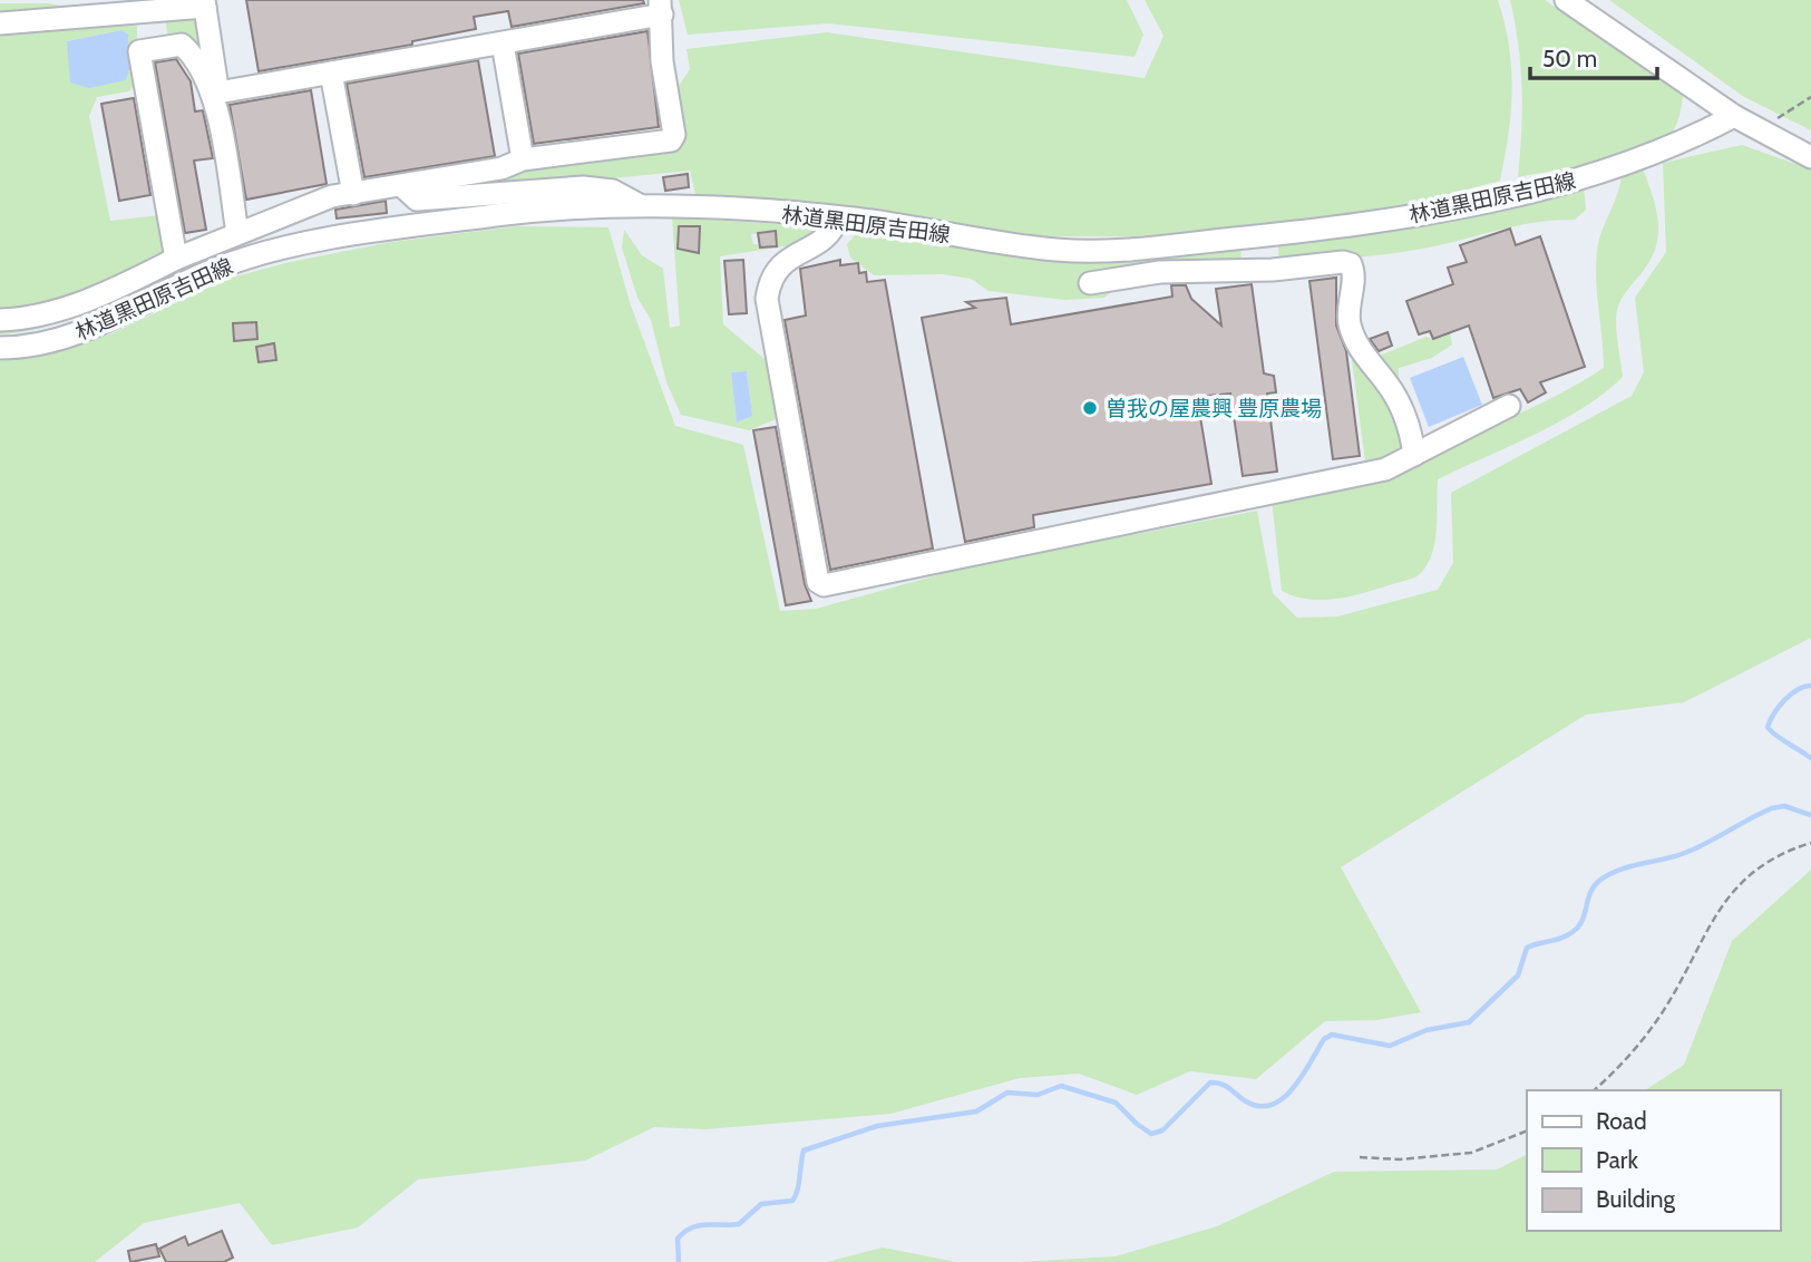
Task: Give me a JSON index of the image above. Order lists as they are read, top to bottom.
{
  "streets": {
    "street": ["林道黒田原吉田線"]
  },
  "places": ["曽我の屋農興 豊原農場"],
  "legend": ["Road", "Park", "Building"],
  "scale_bar": "50 m"
}
